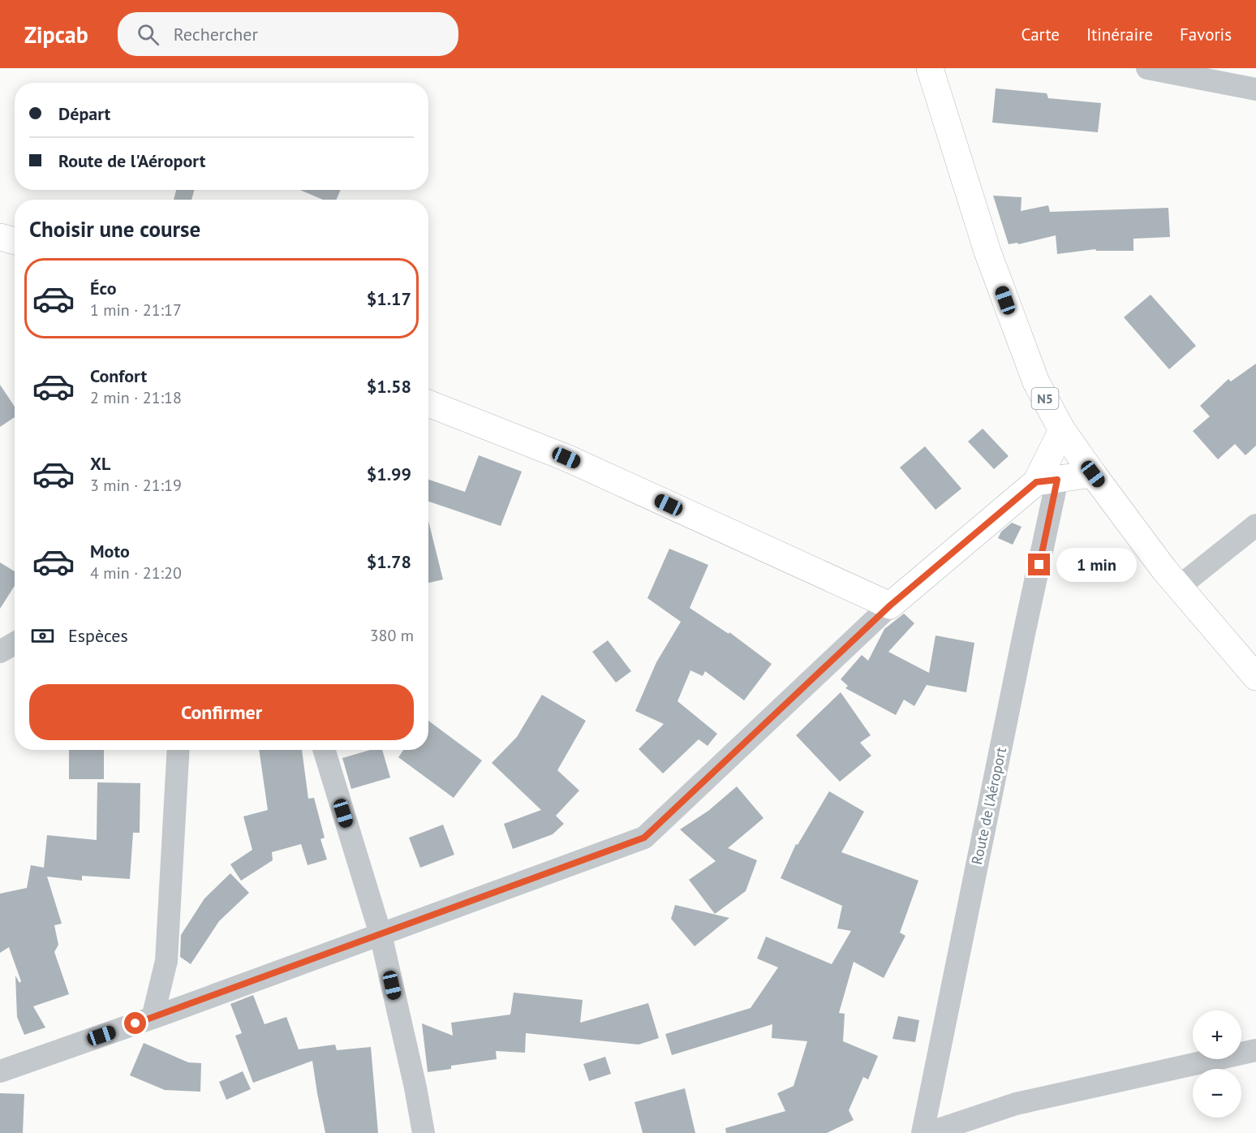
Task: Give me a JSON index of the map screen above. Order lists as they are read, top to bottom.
{
  "streets": {
    "main road": ["N5"],
    "street": ["Route de l'Aéroport"]
  },
  "page": {
    "header": "Zipcab",
    "search": "Rechercher",
    "nav": ["Carte", "Itinéraire", "Favoris"],
    "banner": ["Départ", "Route de l'Aéroport"],
    "heading": "Choisir une course",
    "list": [
      {
        "name": "Éco",
        "note": "1 min · 21:17",
        "value": "$1.17"
      },
      {
        "name": "Confort",
        "note": "2 min · 21:18",
        "value": "$1.58"
      },
      {
        "name": "XL",
        "note": "3 min · 21:19",
        "value": "$1.99"
      },
      {
        "name": "Moto",
        "note": "4 min · 21:20",
        "value": "$1.78"
      }
    ],
    "bubble": "1 min",
    "pay": ["Espèces", "380 m"],
    "buttons": "Confirmer",
    "map_buttons": ["+", "−"]
  }
}
